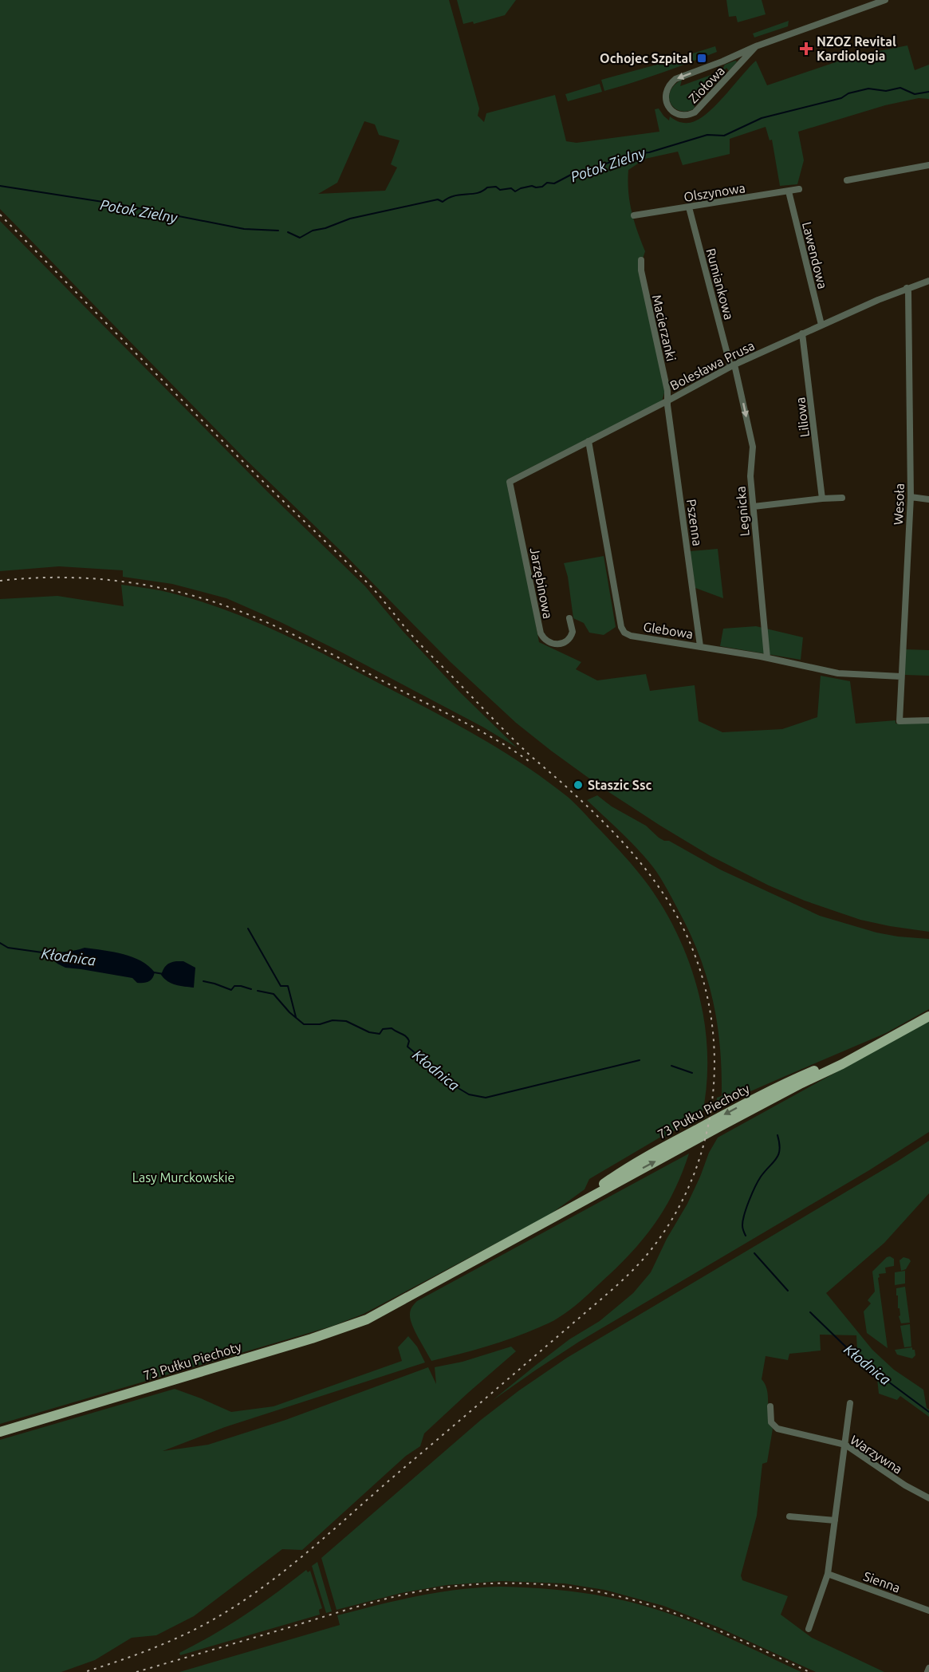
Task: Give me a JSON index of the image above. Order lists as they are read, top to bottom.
{
  "streets": {
    "main road": ["73 Pułku Piechoty"],
    "street": [
      "Ziołowa",
      "Olszynowa",
      "Lawendowa",
      "Rumiankowa",
      "Macierzanki",
      "Bolesława Prusa",
      "Liliowa",
      "Wesoła",
      "Legnicka",
      "Pszenna",
      "Jarzębinowa",
      "Glebowa",
      "Warzywna",
      "Sienna"
    ]
  },
  "crossings": [
    ["Olszynowa", "Lawendowa"],
    ["Olszynowa", "Rumiankowa"],
    ["Lawendowa", "Bolesława Prusa"],
    ["Rumiankowa", "Bolesława Prusa"],
    ["Rumiankowa", "Legnicka"],
    ["Macierzanki", "Bolesława Prusa"],
    ["Macierzanki", "Pszenna"],
    ["Bolesława Prusa", "Liliowa"],
    ["Bolesława Prusa", "Wesoła"],
    ["Bolesława Prusa", "Legnicka"],
    ["Bolesława Prusa", "Pszenna"],
    ["Bolesława Prusa", "Jarzębinowa"],
    ["Bolesława Prusa", "Glebowa"],
    ["Wesoła", "Glebowa"],
    ["Legnicka", "Glebowa"],
    ["Pszenna", "Glebowa"]
  ],
  "one_way": ["Legnicka"],
  "water": ["Potok Zielny", "Kłodnica"],
  "parks": ["Lasy Murckowskie"],
  "places": {
    "health": ["NZOZ Revital Kardiologia"],
    "transit": ["Ochojec Szpital"],
    "other": ["Staszic Ssc"]
  }
}
